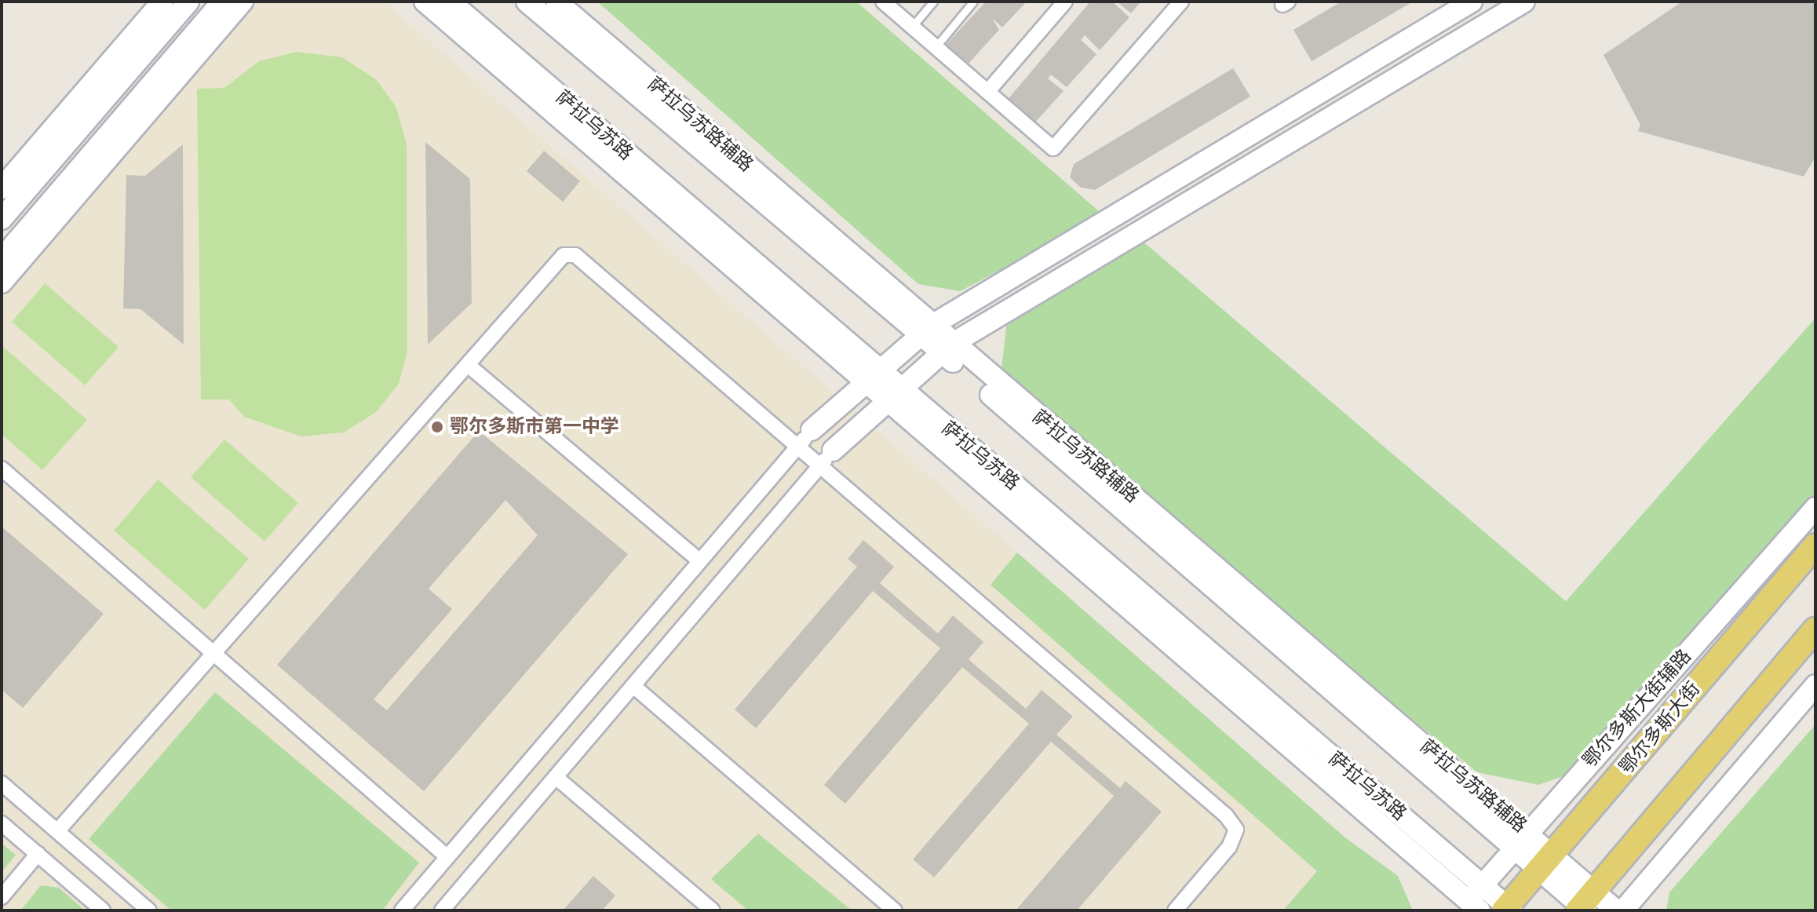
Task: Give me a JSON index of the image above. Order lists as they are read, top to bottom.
{
  "streets": {
    "main road": ["鄂尔多斯大街"],
    "street": ["萨拉乌苏路辅路", "萨拉乌苏路", "鄂尔多斯大街辅路"]
  },
  "crossings": [
    ["萨拉乌苏路辅路", "鄂尔多斯大街辅路"],
    ["萨拉乌苏路辅路", "鄂尔多斯大街"],
    ["萨拉乌苏路", "鄂尔多斯大街辅路"],
    ["萨拉乌苏路", "鄂尔多斯大街"]
  ],
  "places": ["鄂尔多斯市第一中学"]
}
